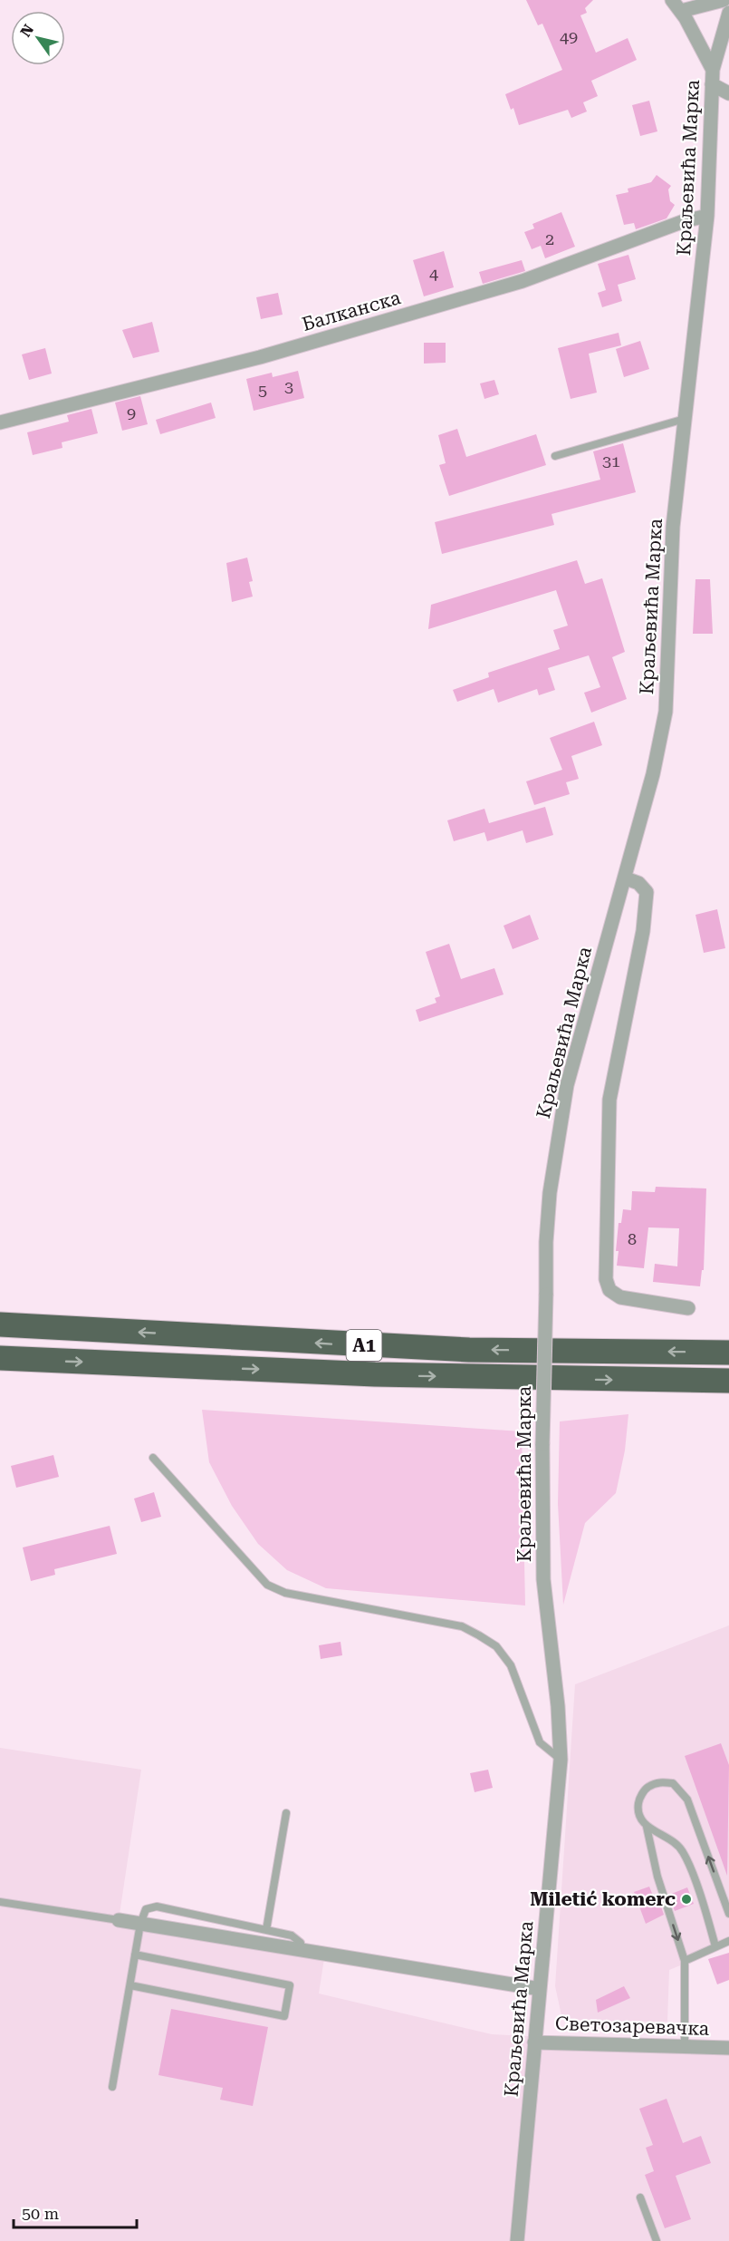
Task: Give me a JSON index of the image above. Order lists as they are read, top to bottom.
{
  "streets": {
    "highway": ["A1"],
    "street": ["Краљевића Марка", "Балканска", "Светозаревачка"]
  },
  "crossings": [
    ["Краљевића Марка", "Балканска"],
    ["Краљевића Марка", "Светозаревачка"]
  ],
  "places": ["Miletić komerc"],
  "house_numbers": [
    "49",
    "2",
    "4",
    "3",
    "5",
    "9",
    "31",
    "8"
  ],
  "scale_bar": "50 m",
  "north": "top left"
}
